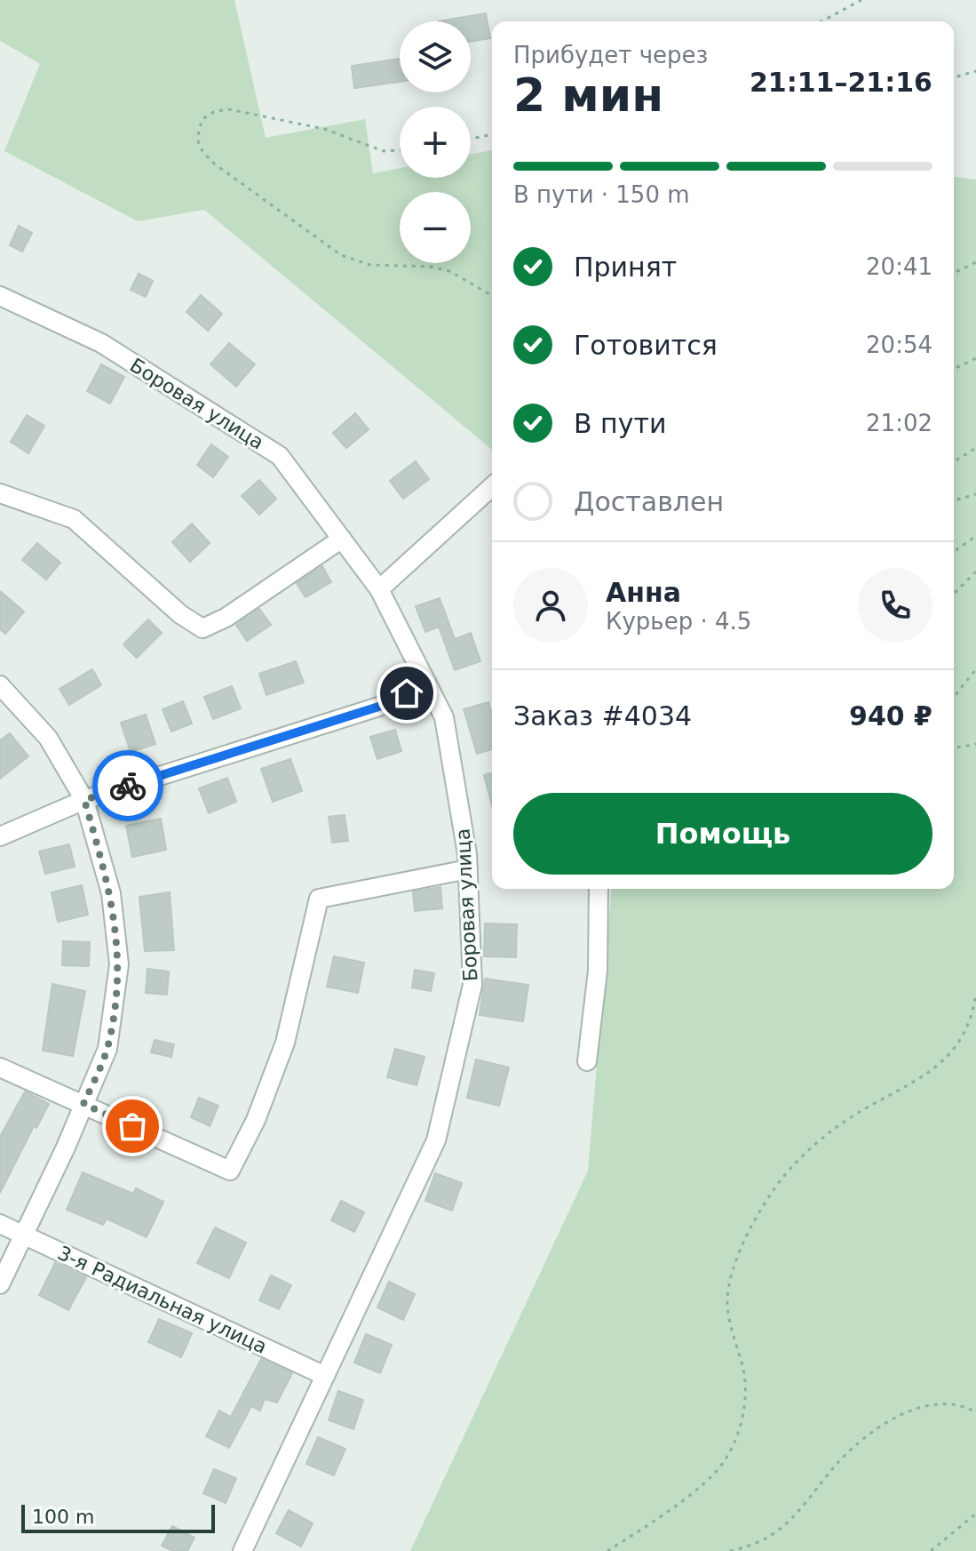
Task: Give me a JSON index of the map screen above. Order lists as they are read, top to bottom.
{
  "streets": {
    "street": ["Боровая улица", "3-я Радиальная улица"]
  },
  "crossings": [
    ["Боровая улица", "3-я Радиальная улица"]
  ],
  "scale_bar": "100 m",
  "page": {
    "map_buttons": ["+", "−"],
    "heading": ["2 мин", "Прибудет через", "21:11–21:16"],
    "panel": [
      "Анна",
      "Курьер · 4.5",
      "Заказ #4034",
      "940 ₽"
    ],
    "bar": "В пути · 150 m",
    "list": [
      ["Принят", "20:41"],
      ["Готовится", "20:54"],
      ["В пути", "21:02"],
      "Доставлен"
    ],
    "buttons": "Помощь",
    "scale": "100 m"
  }
}
